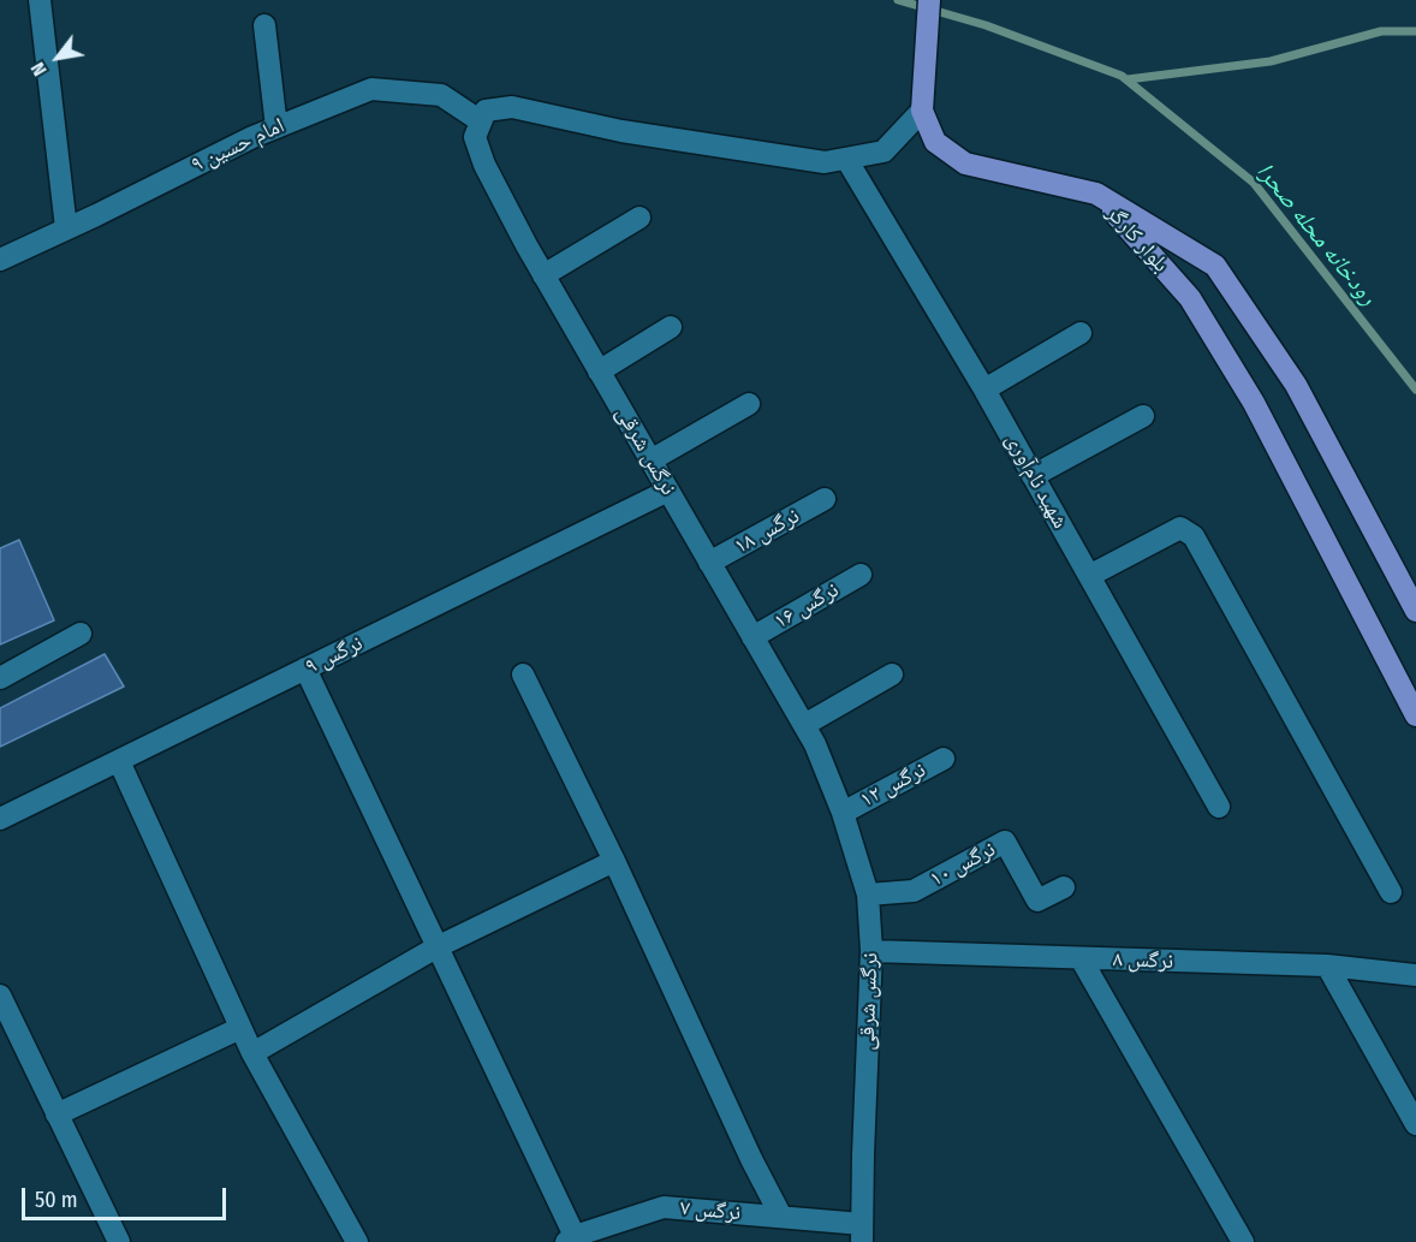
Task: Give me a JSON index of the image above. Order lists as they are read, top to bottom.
{
  "streets": {
    "main road": ["بلوار کارگر"],
    "street": [
      "امام حسین ۹",
      "نرگس شرقی",
      "شهید نام‌آوری",
      "نرگس ۱۸",
      "نرگس ۱۶",
      "نرگس ۹",
      "نرگس ۱۲",
      "نرگس ۱۰",
      "نرگس ۸",
      "نرگس ۷"
    ]
  },
  "crossings": [
    ["امام حسین ۹", "نرگس شرقی"],
    ["نرگس شرقی", "نرگس ۱۸"],
    ["نرگس شرقی", "نرگس ۱۶"],
    ["نرگس شرقی", "نرگس ۹"],
    ["نرگس شرقی", "نرگس ۱۲"],
    ["نرگس شرقی", "نرگس ۱۰"],
    ["نرگس شرقی", "نرگس ۸"],
    ["نرگس شرقی", "نرگس ۷"]
  ],
  "water": ["رودخانه محله صحرا"],
  "scale_bar": "50 m",
  "north": "bottom left"
}
